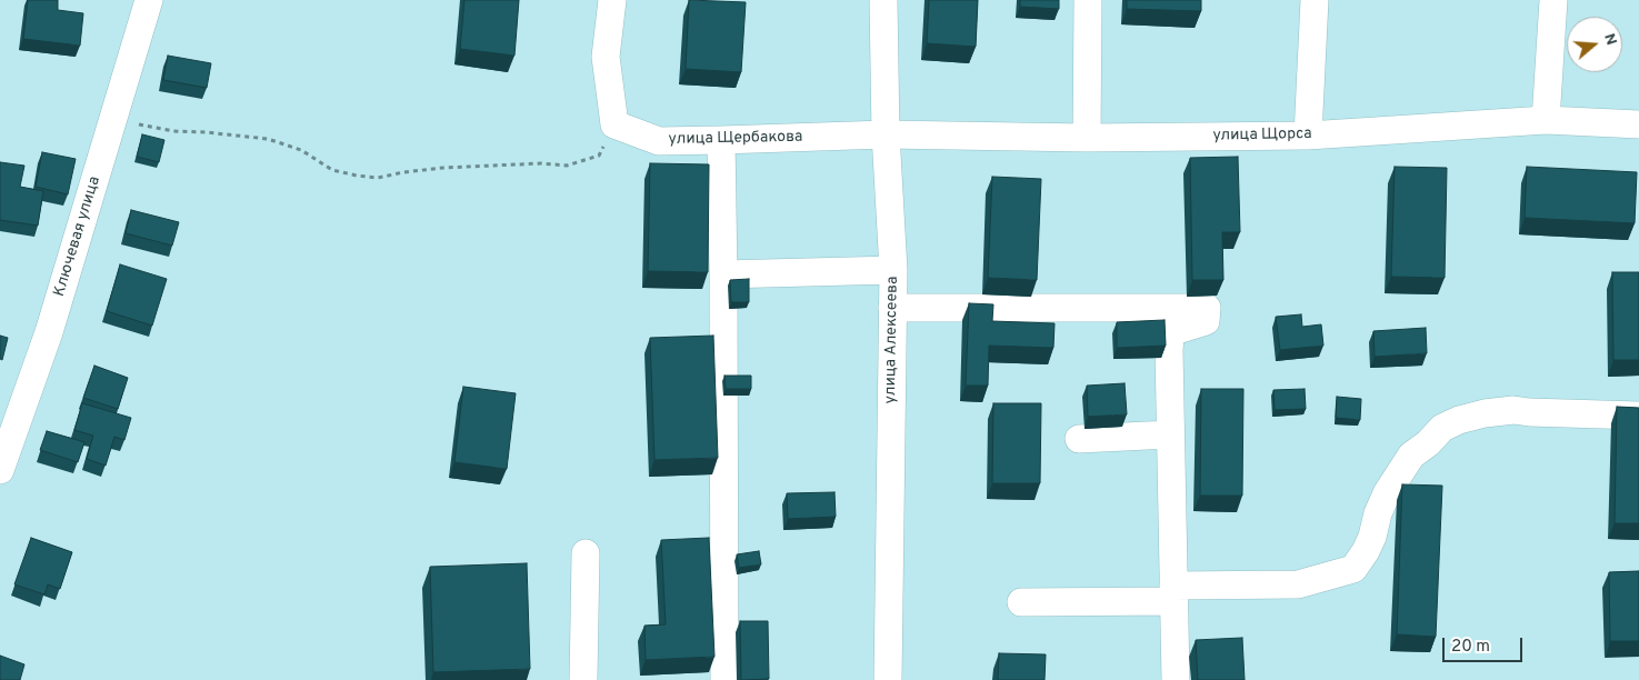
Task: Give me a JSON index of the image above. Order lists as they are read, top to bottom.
{
  "streets": {
    "street": [
      "улица Щорса",
      "улица Щербакова",
      "Ключевая улица",
      "улица Алексеева"
    ]
  },
  "crossings": [
    ["улица Щорса", "улица Щербакова"],
    ["улица Щорса", "улица Алексеева"],
    ["улица Щербакова", "улица Алексеева"]
  ],
  "scale_bar": "20 m",
  "north": "right"
}
